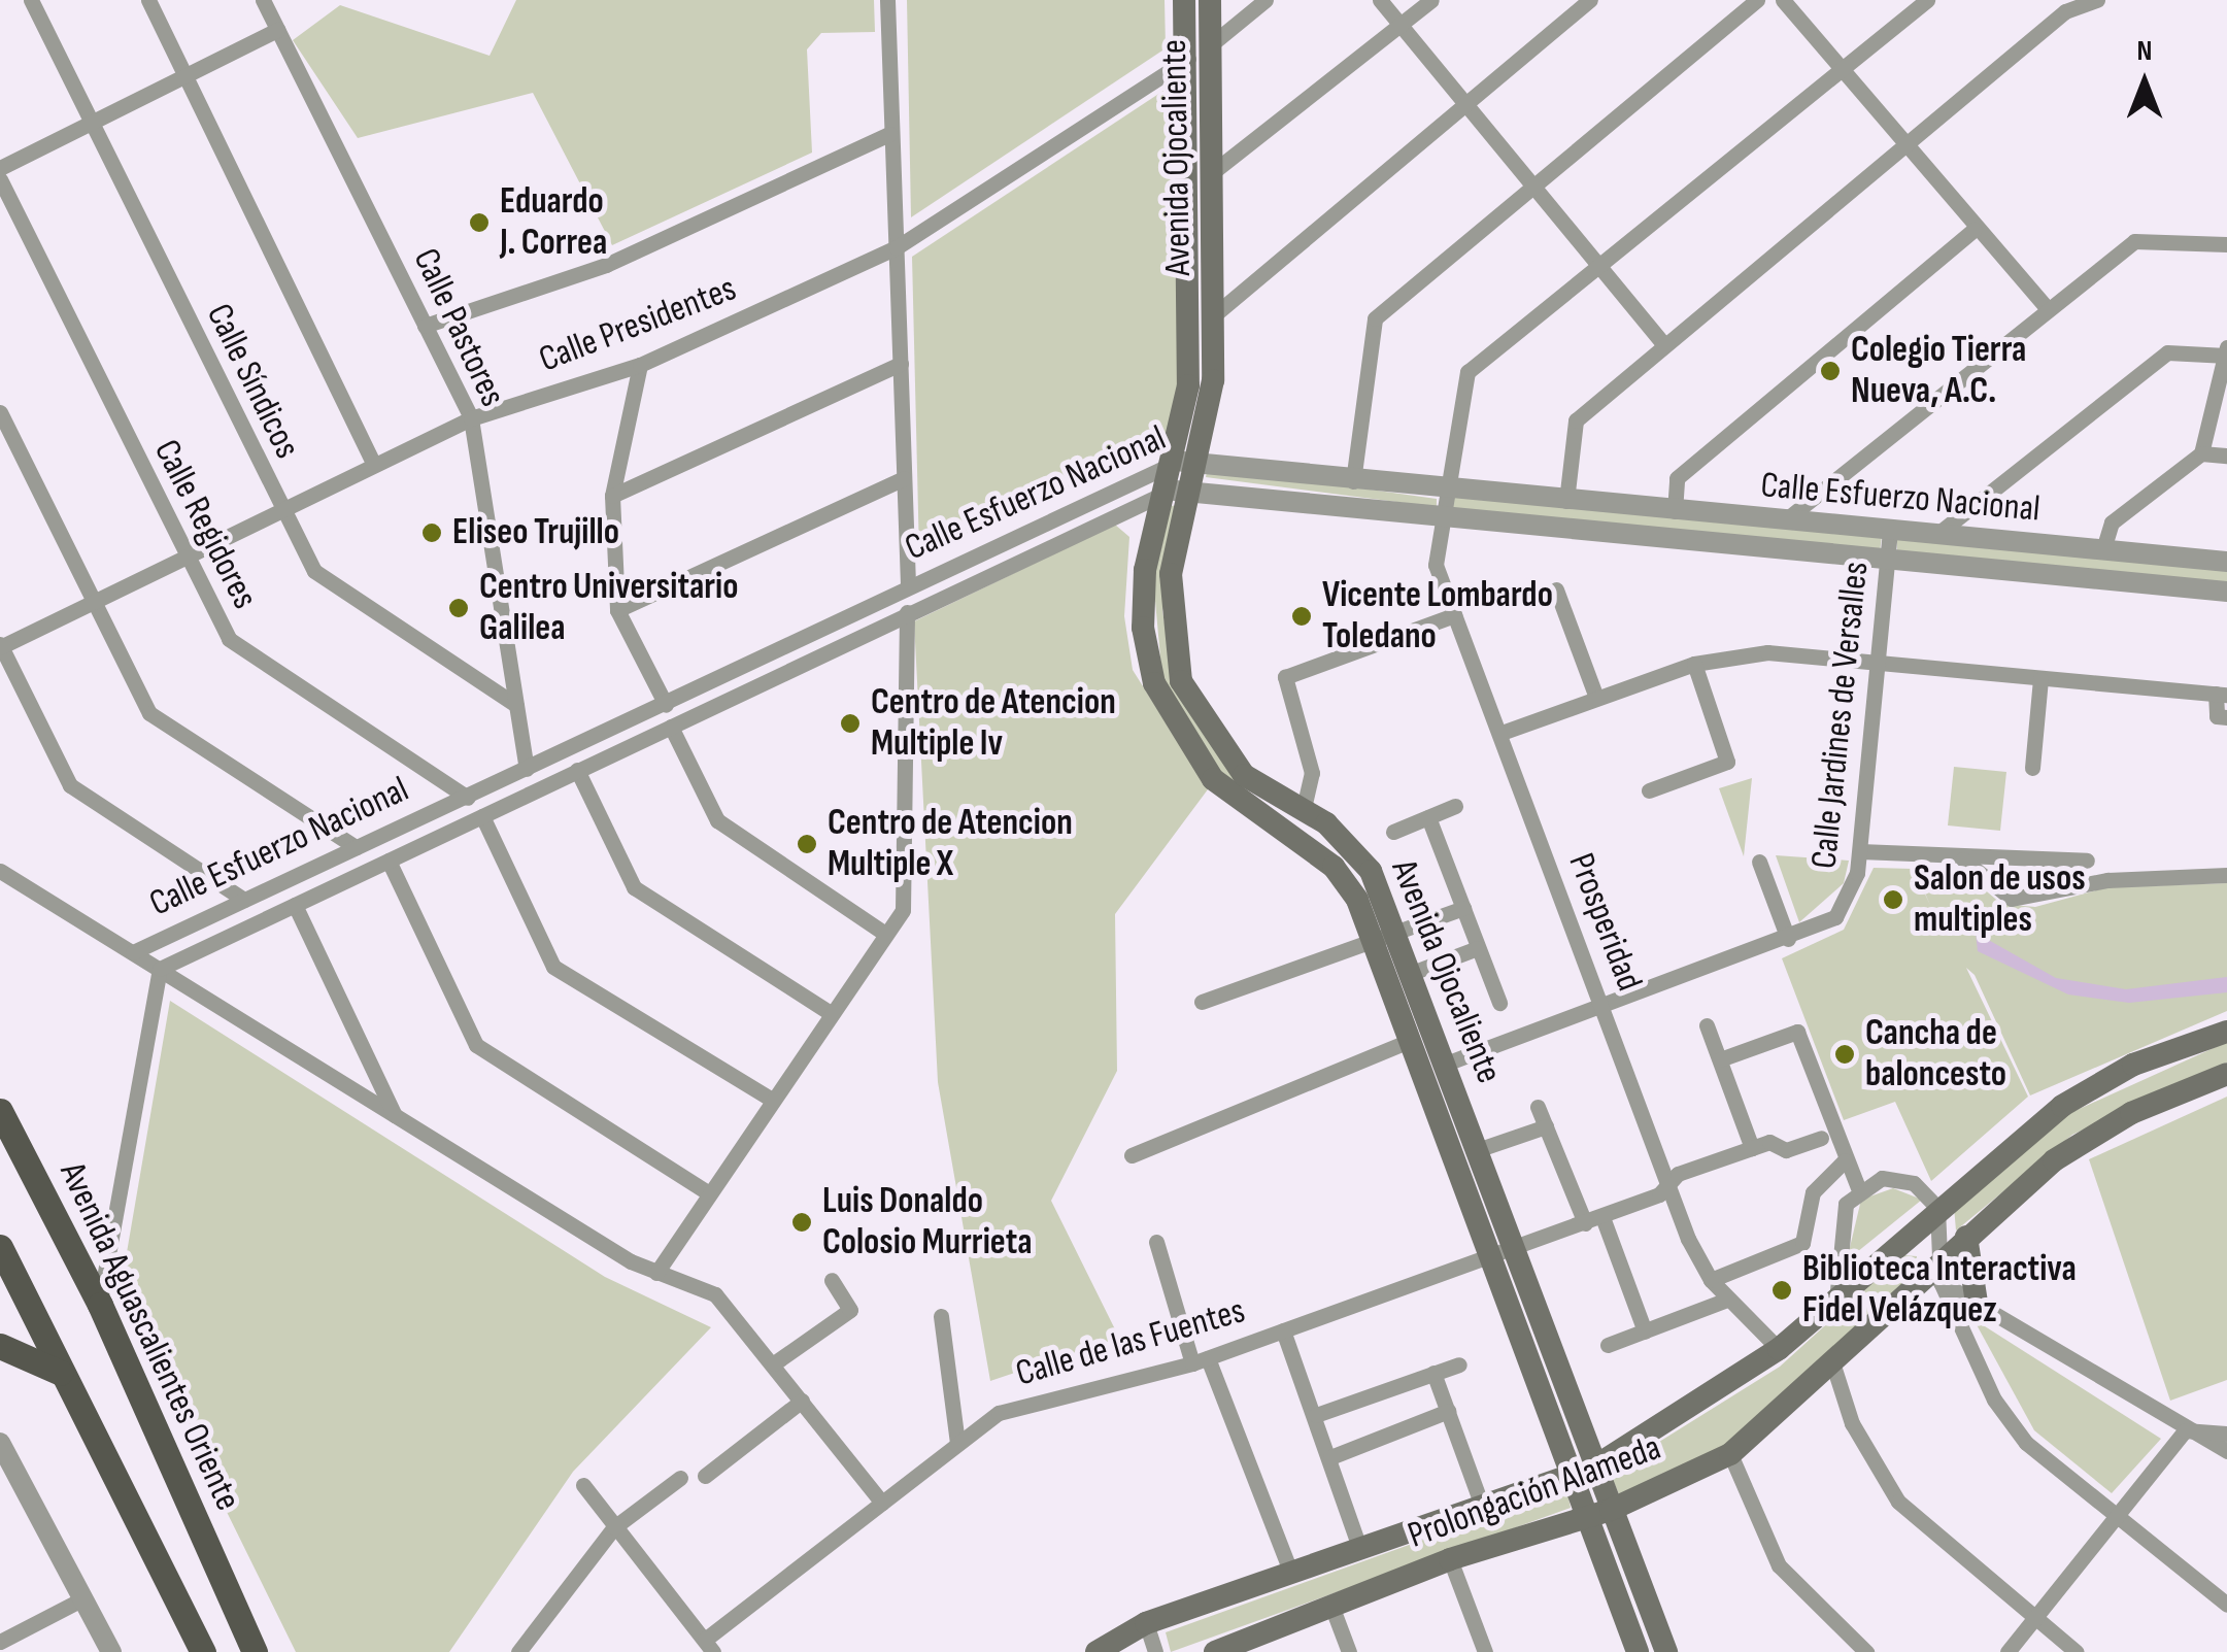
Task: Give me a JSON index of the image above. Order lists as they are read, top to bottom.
{
  "streets": {
    "main road": ["Avenida Ojocaliente", "Avenida Aguascalientes Oriente", "Prolongación Alameda"],
    "street": [
      "Calle Presidentes",
      "Calle Pastores",
      "Calle Síndicos",
      "Calle Esfuerzo Nacional",
      "Calle Regidores",
      "Calle Jardines de Versalles",
      "Prosperidad",
      "Calle de las Fuentes"
    ]
  },
  "crossings": [
    ["Avenida Ojocaliente", "Calle Presidentes"],
    ["Avenida Ojocaliente", "Calle Esfuerzo Nacional"],
    ["Avenida Ojocaliente", "Calle Jardines de Versalles"],
    ["Avenida Ojocaliente", "Calle de las Fuentes"],
    ["Avenida Ojocaliente", "Prolongación Alameda"],
    ["Calle Presidentes", "Calle Pastores"],
    ["Calle Presidentes", "Calle Síndicos"],
    ["Calle Presidentes", "Calle Regidores"],
    ["Calle Pastores", "Calle Síndicos"],
    ["Calle Pastores", "Calle Esfuerzo Nacional"],
    ["Calle Esfuerzo Nacional", "Calle Regidores"],
    ["Calle Esfuerzo Nacional", "Calle Jardines de Versalles"],
    ["Calle Esfuerzo Nacional", "Prosperidad"],
    ["Calle Jardines de Versalles", "Prosperidad"],
    ["Prosperidad", "Calle de las Fuentes"],
    ["Prosperidad", "Prolongación Alameda"]
  ],
  "places": [
    "Eduardo J. Correa",
    "Colegio Tierra Nueva, A.C.",
    "Eliseo Trujillo",
    "Centro Universitario Galilea",
    "Vicente Lombardo Toledano",
    "Centro de Atencion Multiple Iv",
    "Centro de Atencion Multiple X",
    "Salon de usos multiples",
    "Cancha de baloncesto",
    "Luis Donaldo Colosio Murrieta",
    "Biblioteca Interactiva Fidel Velázquez"
  ],
  "north": "top"
}
